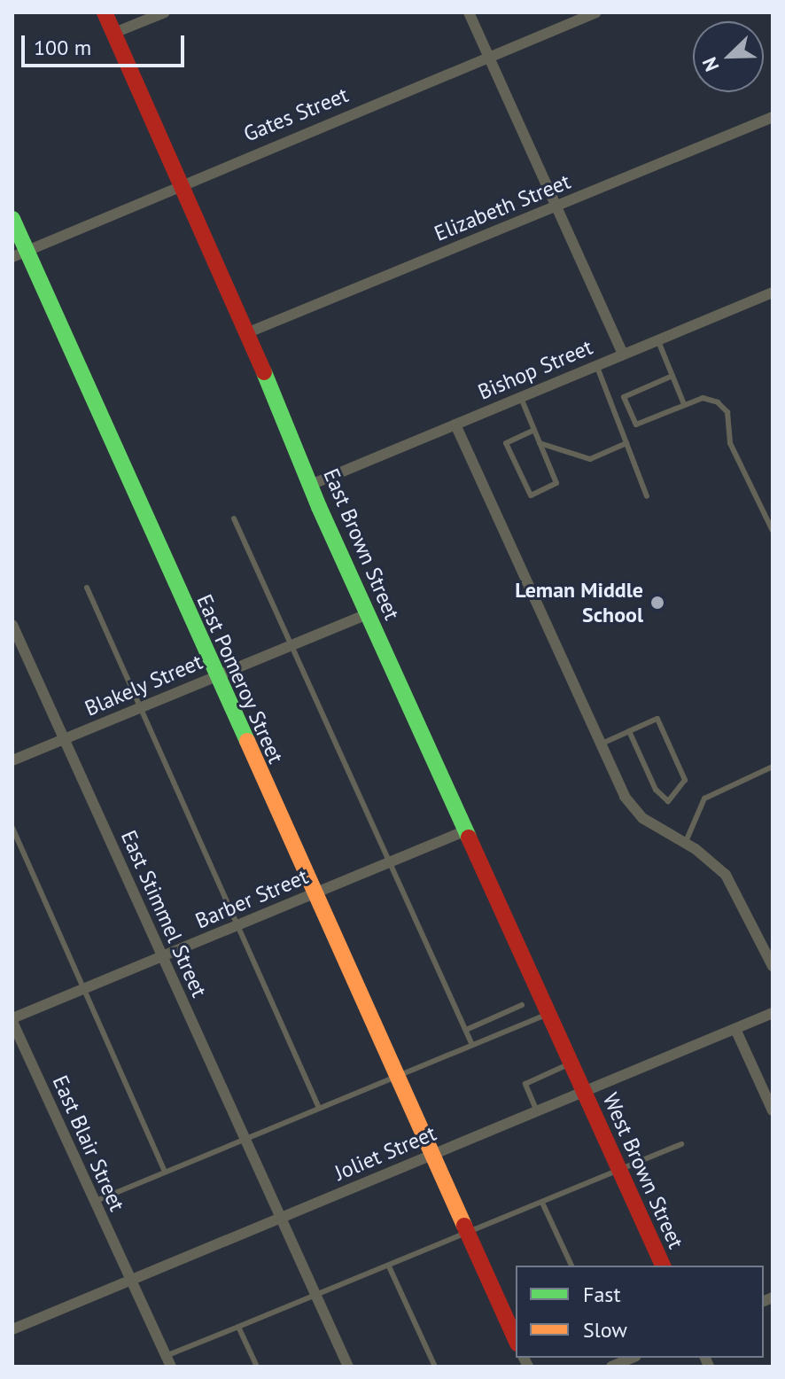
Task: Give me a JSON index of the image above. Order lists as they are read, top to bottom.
{
  "streets": {
    "street": [
      "Gates Street",
      "Elizabeth Street",
      "Bishop Street",
      "East Brown Street",
      "East Pomeroy Street",
      "Blakely Street",
      "Barber Street",
      "East Stimmel Street",
      "East Blair Street",
      "Joliet Street",
      "West Brown Street"
    ]
  },
  "crossings": [
    ["Gates Street", "East Brown Street"],
    ["Gates Street", "East Pomeroy Street"],
    ["Elizabeth Street", "East Brown Street"],
    ["Bishop Street", "East Brown Street"],
    ["East Brown Street", "Blakely Street"],
    ["East Brown Street", "Barber Street"],
    ["East Brown Street", "Joliet Street"],
    ["East Brown Street", "West Brown Street"],
    ["East Pomeroy Street", "Blakely Street"],
    ["East Pomeroy Street", "Barber Street"],
    ["East Pomeroy Street", "Joliet Street"],
    ["Blakely Street", "East Stimmel Street"],
    ["Barber Street", "East Stimmel Street"],
    ["Barber Street", "East Blair Street"],
    ["East Stimmel Street", "Joliet Street"],
    ["East Blair Street", "Joliet Street"],
    ["Joliet Street", "West Brown Street"]
  ],
  "places": ["Leman Middle School"],
  "legend": ["Fast", "Slow"],
  "scale_bar": "100 m",
  "north": "bottom left"
}
